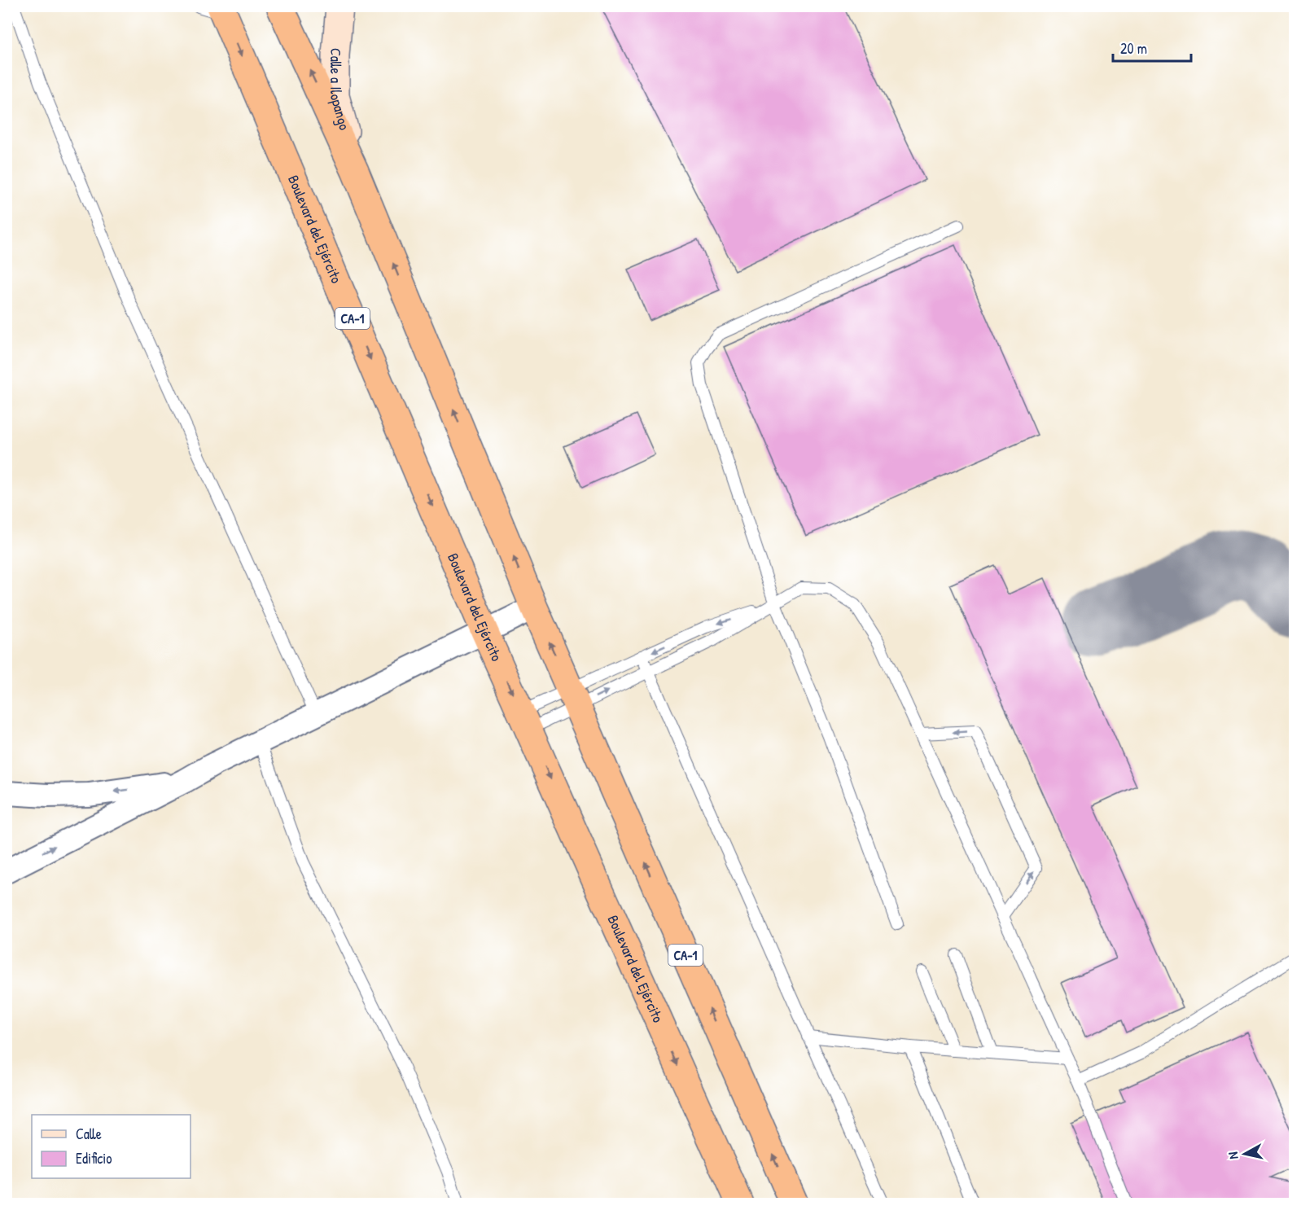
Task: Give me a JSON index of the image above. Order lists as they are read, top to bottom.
{
  "streets": {
    "highway": ["Boulevard del Ejército", "CA-1"],
    "street": ["Calle a Ilopango"]
  },
  "crossings": [
    ["Calle a Ilopango", "CA-1"]
  ],
  "legend": ["Calle", "Edificio"],
  "scale_bar": "20 m",
  "north": "left"
}
